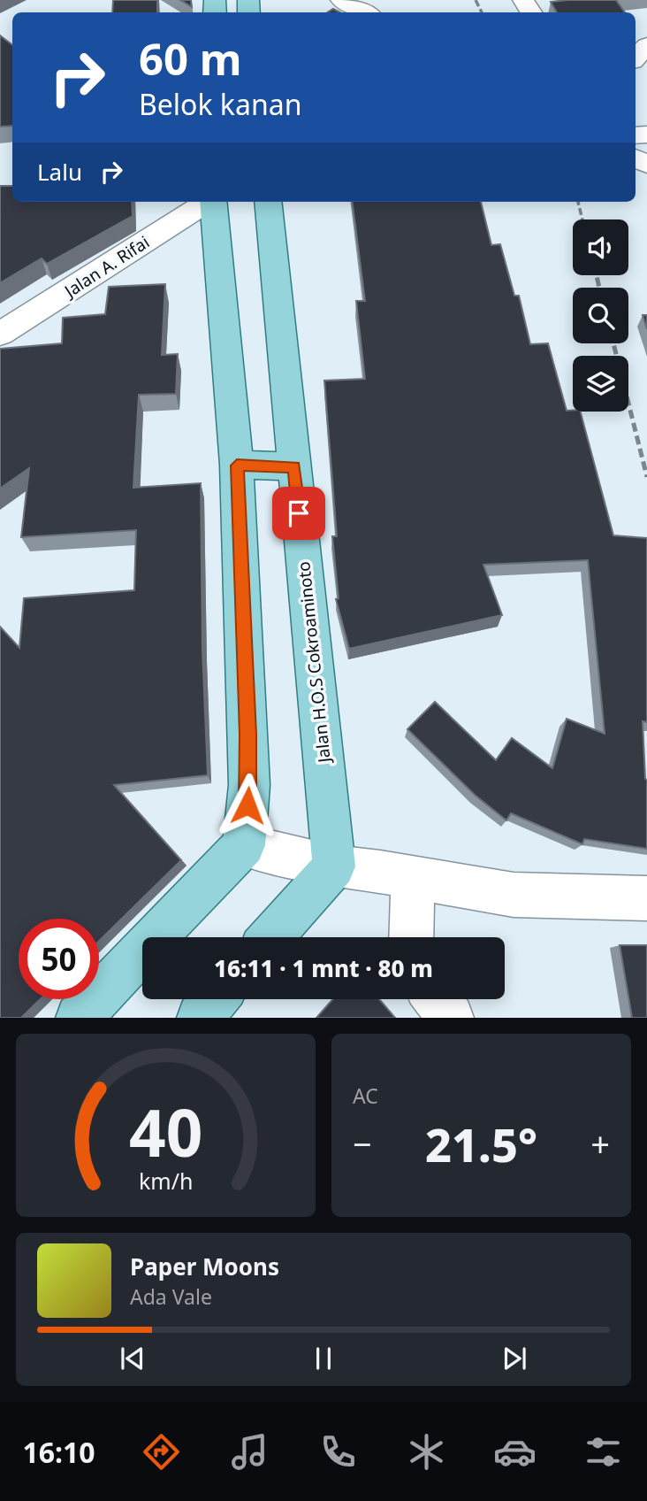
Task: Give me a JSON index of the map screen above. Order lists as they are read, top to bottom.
{
  "streets": {
    "main road": ["Jalan H.O.S Cokroaminoto"],
    "street": ["Jalan A. Rifai"]
  },
  "page": {
    "turn": ["60 m", "Belok kanan"],
    "then": "Lalu",
    "limit": "50",
    "trip": "16:11 · 1 mnt · 80 m",
    "tile": "AC",
    "heat": ["−", "21.5°", "+"],
    "song": ["Paper Moons", "Ada Vale"],
    "tabs": "16:10",
    "gauge": ["40", "km/h"]
  }
}
